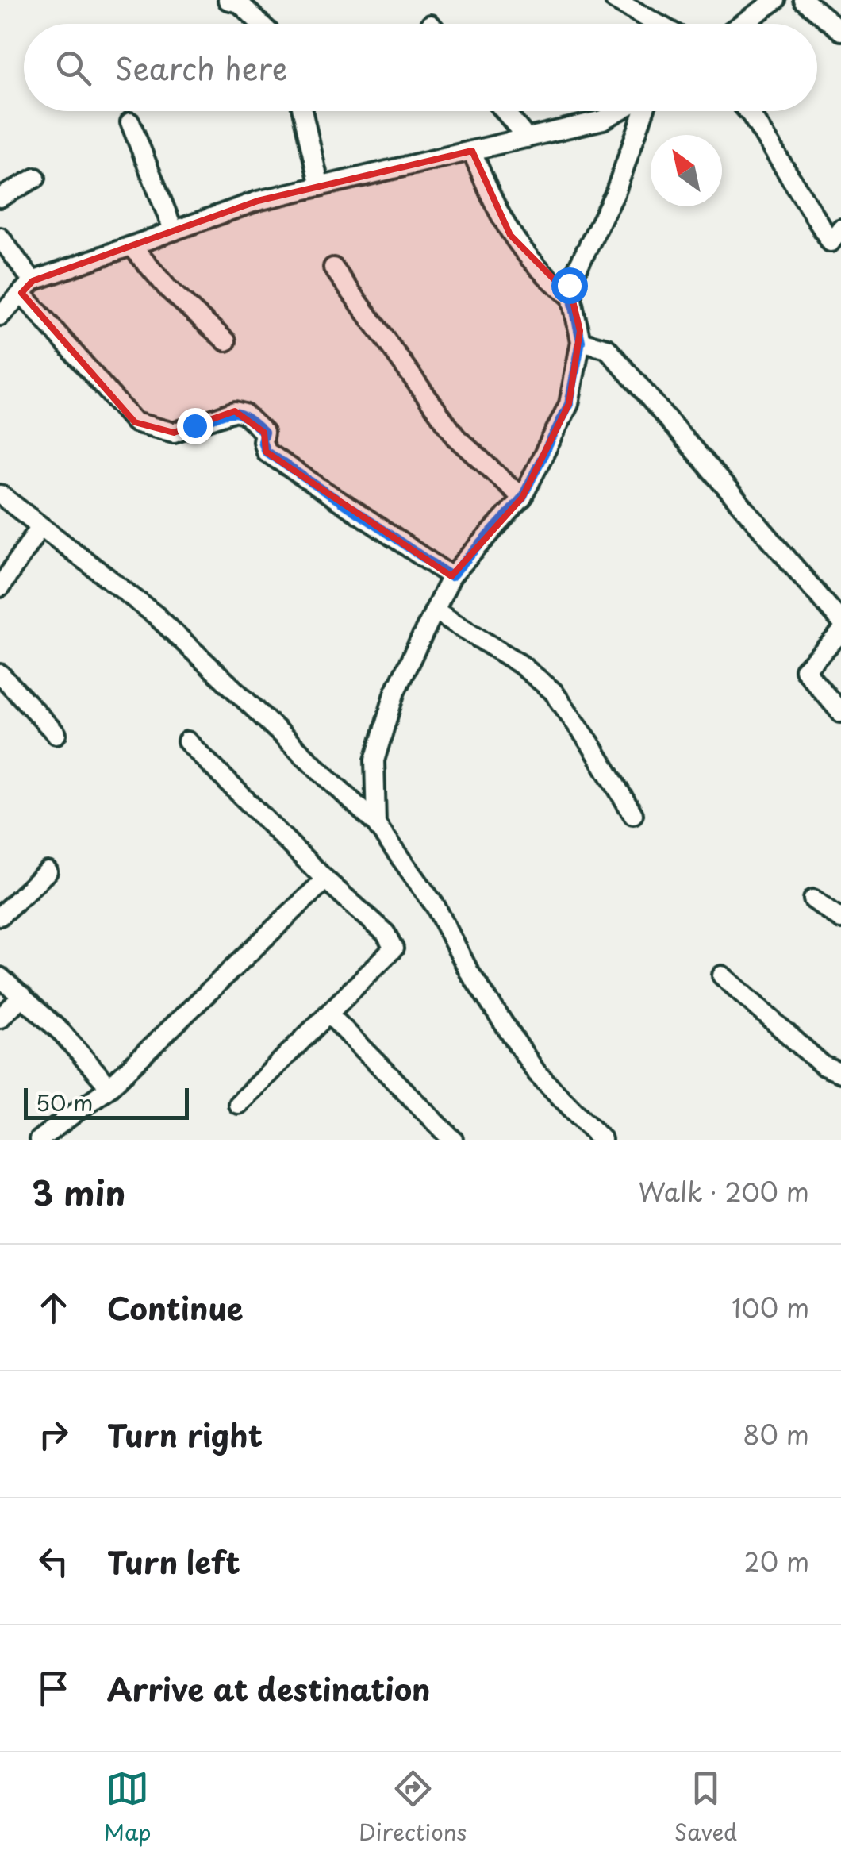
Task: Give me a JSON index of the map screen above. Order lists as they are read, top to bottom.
{
  "scale_bar": "50 m",
  "north": "top left",
  "page": {
    "search": "Search here",
    "scale": "50 m",
    "heading": ["3 min", "Walk · 200 m"],
    "list": [
      ["Continue", "100 m"],
      ["Turn right", "80 m"],
      ["Turn left", "20 m"],
      "Arrive at destination"
    ],
    "nav": ["Map", "Directions", "Saved"]
  }
}
